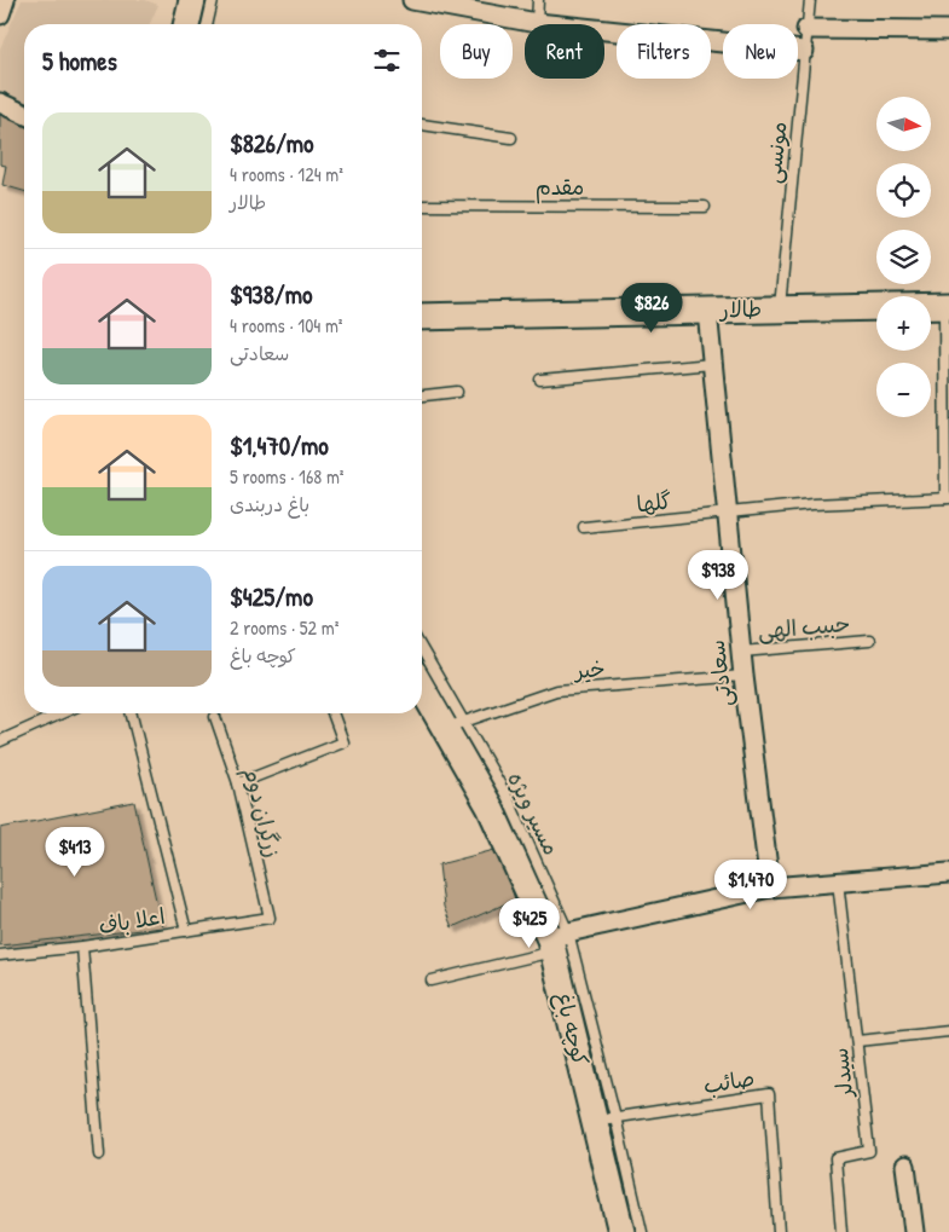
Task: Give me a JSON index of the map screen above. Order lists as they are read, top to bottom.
{
  "streets": {
    "main road": ["طالار", "کوچه باغ"],
    "street": ["سعادتی"],
    "lane": [
      "مونسی",
      "مقدم",
      "گلها",
      "حبیب الهی",
      "خیر",
      "زرگران دوم",
      "اعلا باف",
      "سیدلر",
      "صائب"
    ]
  },
  "crossings": [
    ["مونسی", "طالار"],
    ["طالار", "سعادتی"],
    ["گلها", "سعادتی"],
    ["حبیب الهی", "سعادتی"],
    ["خیر", "سعادتی"],
    ["خیر", "کوچه باغ"],
    ["زرگران دوم", "اعلا باف"],
    ["کوچه باغ", "صائب"]
  ],
  "north": "right",
  "page": {
    "chip": [
      "Buy",
      "Rent",
      "Filters",
      "New"
    ],
    "heading": "5 homes",
    "map_buttons": ["+", "−"],
    "list": [
      {
        "name": "$826/mo",
        "note": "4 rooms · 124 m² · طالار"
      },
      {
        "name": "$938/mo",
        "note": "4 rooms · 104 m² · سعادتی"
      },
      {
        "name": "$1,470/mo",
        "note": "5 rooms · 168 m² · باغ دربندی"
      },
      {
        "name": "$425/mo",
        "note": "2 rooms · 52 m² · کوچه باغ"
      }
    ],
    "price": [
      "$826",
      "$938",
      "$413",
      "$1,470",
      "$425"
    ]
  }
}
